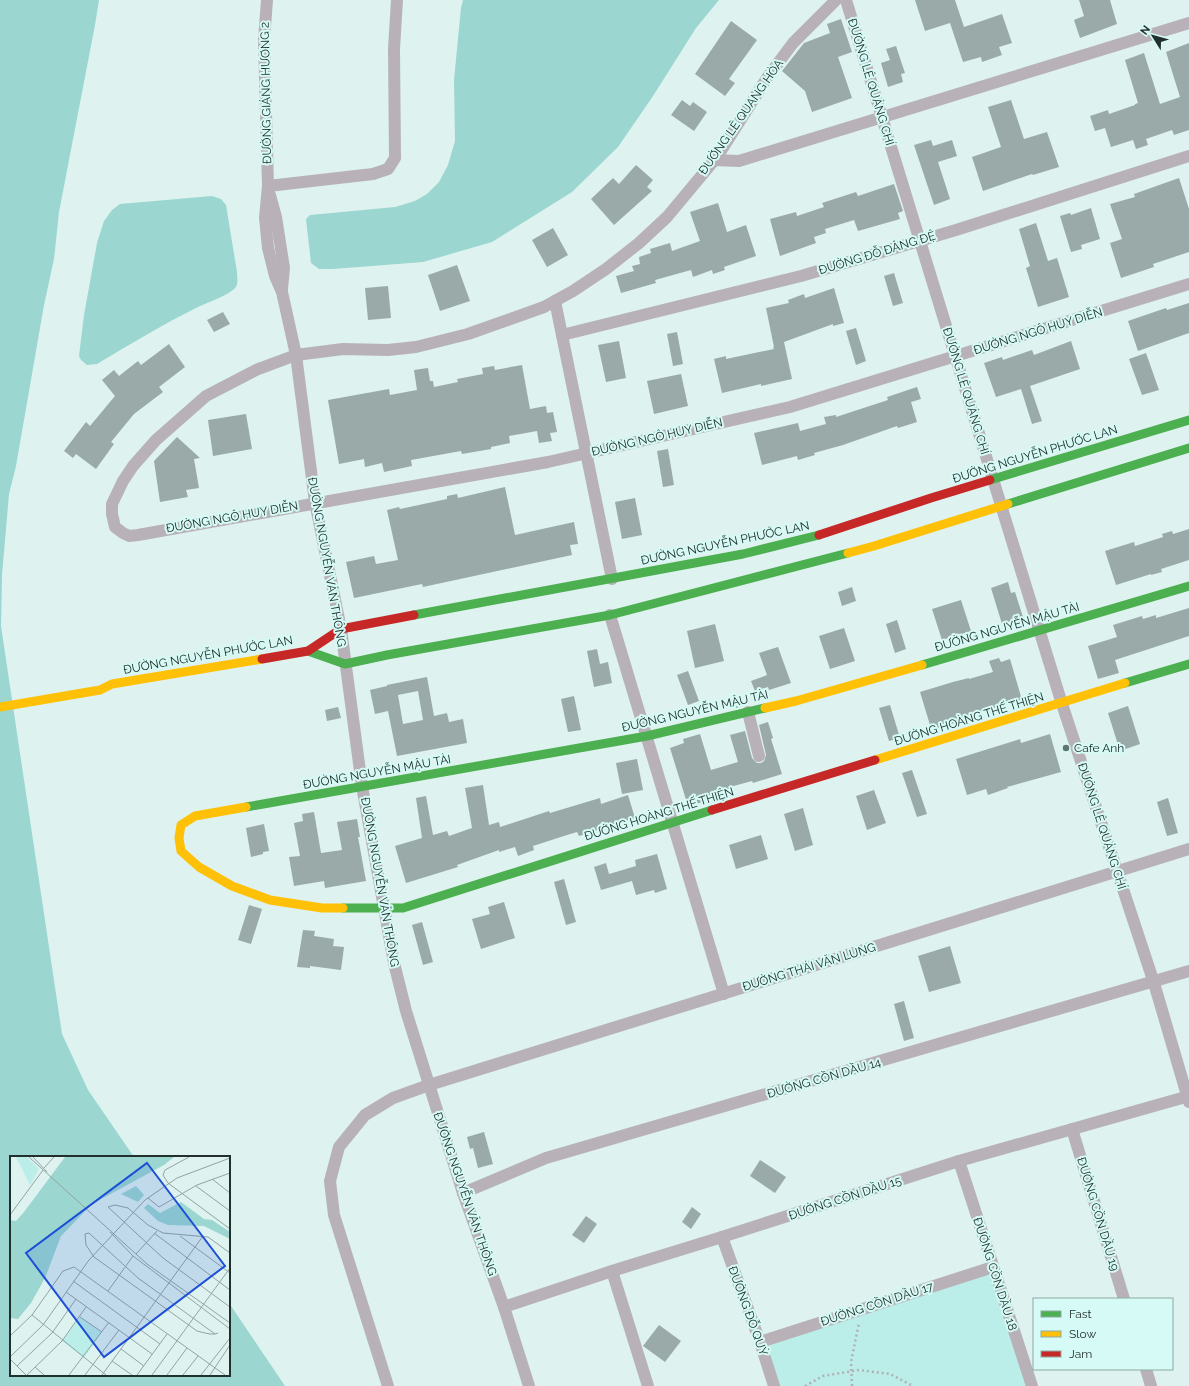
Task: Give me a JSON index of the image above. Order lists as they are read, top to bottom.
{
  "streets": {
    "main road": ["ĐƯỜNG NGUYỄN PHƯỚC LAN", "ĐƯỜNG NGUYỄN MẬU TÀI", "ĐƯỜNG HOÀNG THẾ THIỆN"],
    "street": [
      "ĐƯỜNG LÊ QUẢNG CHÍ",
      "ĐƯỜNG GIÁNG HƯƠNG 2",
      "ĐƯỜNG LÊ QUANG HÒA",
      "ĐƯỜNG ĐỖ ĐĂNG ĐỆ",
      "ĐƯỜNG NGÔ HUY DIỄN",
      "ĐƯỜNG NGUYỄN VĂN THÔNG",
      "ĐƯỜNG THÁI VĂN LUNG",
      "ĐƯỜNG CỒN DẦU 14",
      "ĐƯỜNG CỒN DẦU 15",
      "ĐƯỜNG CỒN DẦU 19",
      "ĐƯỜNG CỒN DẦU 18",
      "ĐƯỜNG CỒN DẦU 17",
      "ĐƯỜNG ĐỖ QUỲ"
    ]
  },
  "crossings": [
    ["ĐƯỜNG LÊ QUẢNG CHÍ", "ĐƯỜNG ĐỖ ĐĂNG ĐỆ"],
    ["ĐƯỜNG LÊ QUẢNG CHÍ", "ĐƯỜNG NGÔ HUY DIỄN"],
    ["ĐƯỜNG LÊ QUẢNG CHÍ", "ĐƯỜNG NGUYỄN PHƯỚC LAN"],
    ["ĐƯỜNG LÊ QUẢNG CHÍ", "ĐƯỜNG NGUYỄN MẬU TÀI"],
    ["ĐƯỜNG LÊ QUẢNG CHÍ", "ĐƯỜNG HOÀNG THẾ THIỆN"],
    ["ĐƯỜNG LÊ QUẢNG CHÍ", "ĐƯỜNG THÁI VĂN LUNG"],
    ["ĐƯỜNG LÊ QUẢNG CHÍ", "ĐƯỜNG CỒN DẦU 14"],
    ["ĐƯỜNG LÊ QUẢNG CHÍ", "ĐƯỜNG CỒN DẦU 15"],
    ["ĐƯỜNG GIÁNG HƯƠNG 2", "ĐƯỜNG NGUYỄN VĂN THÔNG"],
    ["ĐƯỜNG LÊ QUANG HÒA", "ĐƯỜNG NGÔ HUY DIỄN"],
    ["ĐƯỜNG LÊ QUANG HÒA", "ĐƯỜNG NGUYỄN VĂN THÔNG"],
    ["ĐƯỜNG NGÔ HUY DIỄN", "ĐƯỜNG NGUYỄN VĂN THÔNG"],
    ["ĐƯỜNG NGUYỄN PHƯỚC LAN", "ĐƯỜNG NGUYỄN VĂN THÔNG"],
    ["ĐƯỜNG NGUYỄN VĂN THÔNG", "ĐƯỜNG NGUYỄN MẬU TÀI"],
    ["ĐƯỜNG NGUYỄN VĂN THÔNG", "ĐƯỜNG HOÀNG THẾ THIỆN"],
    ["ĐƯỜNG NGUYỄN VĂN THÔNG", "ĐƯỜNG THÁI VĂN LUNG"],
    ["ĐƯỜNG NGUYỄN VĂN THÔNG", "ĐƯỜNG CỒN DẦU 14"],
    ["ĐƯỜNG NGUYỄN VĂN THÔNG", "ĐƯỜNG CỒN DẦU 15"],
    ["ĐƯỜNG NGUYỄN MẬU TÀI", "ĐƯỜNG HOÀNG THẾ THIỆN"],
    ["ĐƯỜNG CỒN DẦU 15", "ĐƯỜNG CỒN DẦU 19"],
    ["ĐƯỜNG CỒN DẦU 15", "ĐƯỜNG CỒN DẦU 18"],
    ["ĐƯỜNG CỒN DẦU 15", "ĐƯỜNG ĐỖ QUỲ"],
    ["ĐƯỜNG CỒN DẦU 18", "ĐƯỜNG CỒN DẦU 17"],
    ["ĐƯỜNG CỒN DẦU 17", "ĐƯỜNG ĐỖ QUỲ"]
  ],
  "places": ["Cafe Anh"],
  "legend": ["Fast", "Slow", "Jam"],
  "north": "top left"
}
